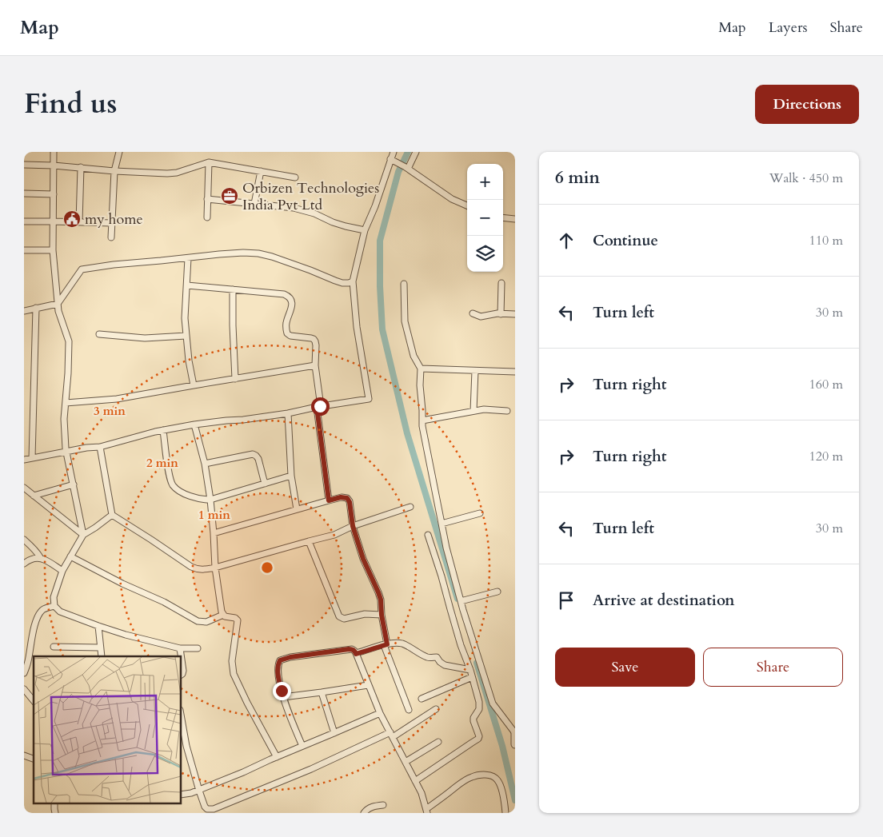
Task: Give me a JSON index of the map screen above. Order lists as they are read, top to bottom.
{
  "places": {
    "office": ["Orbizen Technologies India Pvt Ltd"],
    "public building": ["my home"]
  },
  "page": {
    "header": "Map",
    "nav": ["Map", "Layers", "Share"],
    "title": "Find us",
    "buttons": [
      "Directions",
      ["Save", "Share"]
    ],
    "heading": ["6 min", "Walk · 450 m"],
    "map_buttons": ["+", "−"],
    "list": [
      ["Continue", "110 m"],
      ["Turn left", "30 m"],
      ["Turn right", "160 m"],
      ["Turn right", "120 m"],
      ["Turn left", "30 m"],
      "Arrive at destination"
    ]
  },
  "rings": ["3 min", "2 min", "1 min"]
}
